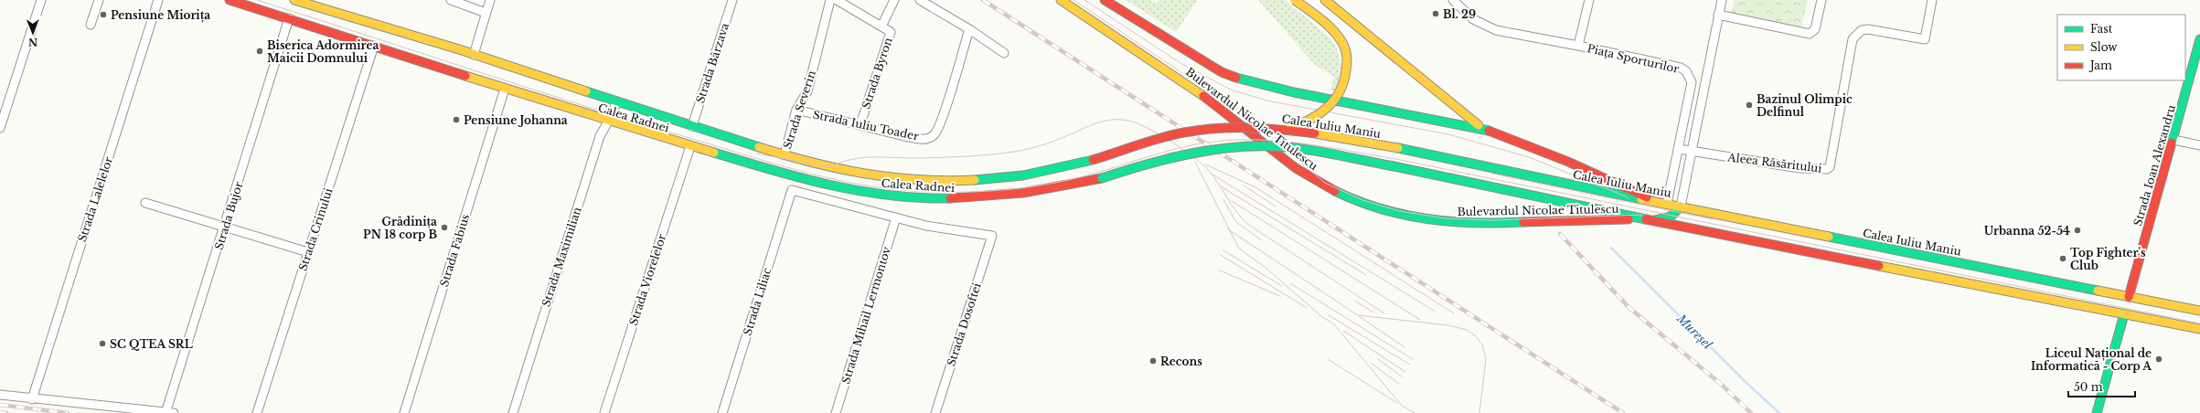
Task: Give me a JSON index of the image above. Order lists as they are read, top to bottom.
{
  "streets": {
    "main road": [
      "Calea Radnei",
      "Bulevardul Nicolae Titulescu",
      "Calea Iuliu Maniu",
      "Strada Ioan Alexandru"
    ],
    "street": [
      "Piața Sporturilor",
      "Strada Bârzava",
      "Strada Byron",
      "Strada Severin",
      "Strada Iuliu Toader",
      "Aleea Răsăritului",
      "Strada Lalelelor",
      "Strada Bujor",
      "Strada Crinului",
      "Strada Fabius",
      "Strada Maximilian",
      "Strada Viorelelor",
      "Strada Liliac",
      "Strada Mihail Lermontov",
      "Strada Dosoftei"
    ]
  },
  "crossings": [
    ["Piața Sporturilor", "Calea Iuliu Maniu"],
    ["Strada Bârzava", "Calea Radnei"],
    ["Strada Byron", "Strada Iuliu Toader"],
    ["Strada Severin", "Calea Radnei"],
    ["Strada Severin", "Strada Iuliu Toader"],
    ["Calea Radnei", "Bulevardul Nicolae Titulescu"],
    ["Calea Radnei", "Calea Iuliu Maniu"],
    ["Calea Radnei", "Strada Bujor"],
    ["Calea Radnei", "Strada Crinului"],
    ["Calea Radnei", "Strada Fabius"],
    ["Calea Radnei", "Strada Maximilian"],
    ["Calea Radnei", "Strada Viorelelor"],
    ["Bulevardul Nicolae Titulescu", "Calea Iuliu Maniu"],
    ["Calea Iuliu Maniu", "Strada Ioan Alexandru"],
    ["Strada Liliac", "Strada Mihail Lermontov"],
    ["Strada Liliac", "Strada Dosoftei"],
    ["Strada Mihail Lermontov", "Strada Dosoftei"]
  ],
  "water": ["Mureșel"],
  "places": [
    "Bl. 29",
    "Pensiune Miorița",
    "Biserica Adormirea Maicii Domnului",
    "Bazinul Olimpic Delfinul",
    "Pensiune Johanna",
    "Grădinița PN 18 corp B",
    "Urbanna 52-54",
    "Top Fighter's Club",
    "SC QTEA SRL",
    "Liceul Național de Informatică - Corp A",
    "Recons"
  ],
  "legend": ["Fast", "Slow", "Jam"],
  "scale_bar": "50 m",
  "north": "bottom"
}
